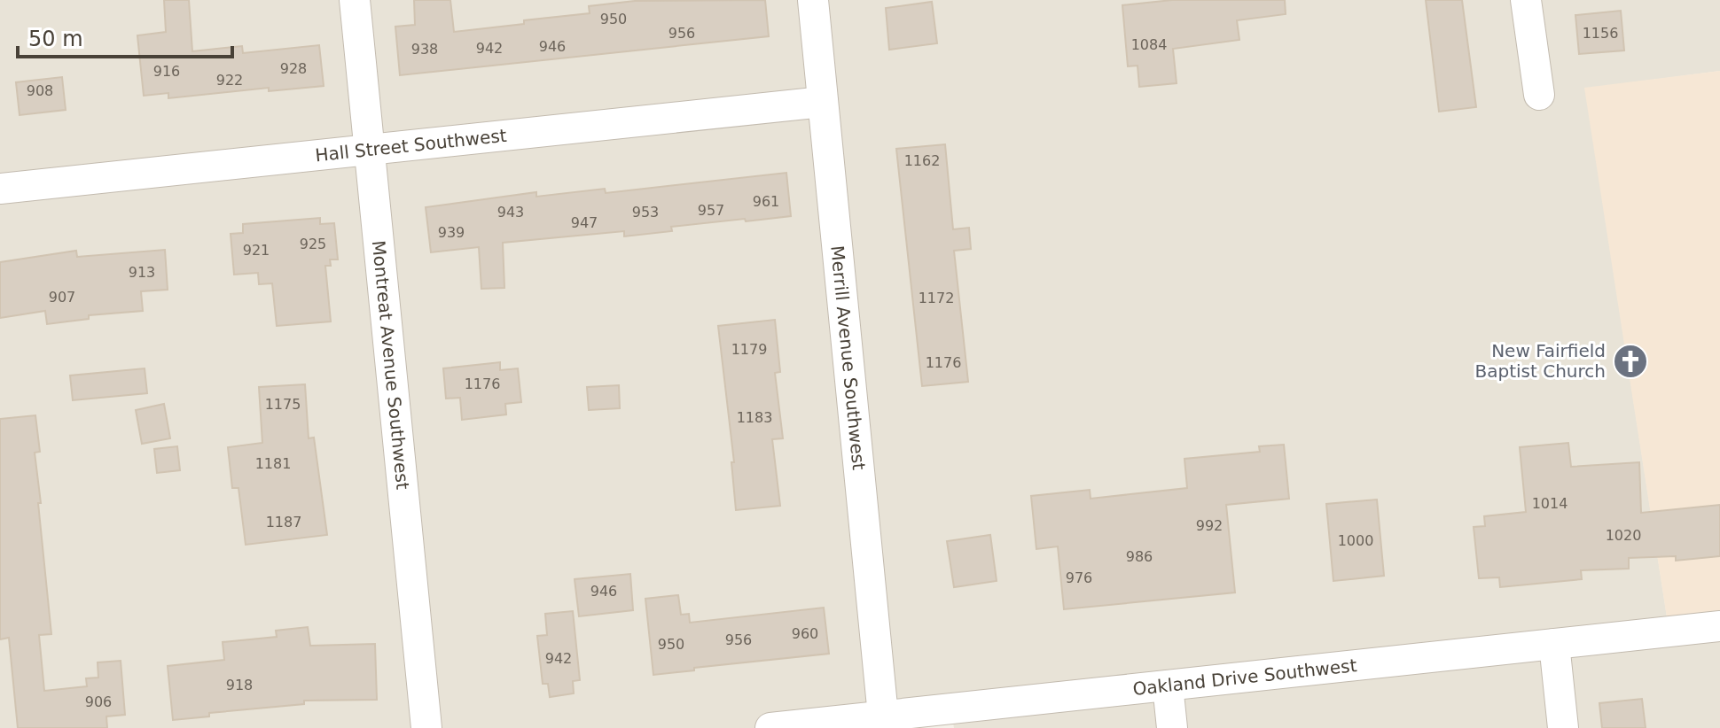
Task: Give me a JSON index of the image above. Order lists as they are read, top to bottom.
{
  "streets": {
    "street": [
      "Hall Street Southwest",
      "Merrill Avenue Southwest",
      "Montreat Avenue Southwest",
      "Oakland Drive Southwest"
    ]
  },
  "crossings": [
    ["Hall Street Southwest", "Merrill Avenue Southwest"],
    ["Hall Street Southwest", "Montreat Avenue Southwest"],
    ["Merrill Avenue Southwest", "Oakland Drive Southwest"]
  ],
  "places": {
    "church": ["New Fairfield Baptist Church"]
  },
  "house_numbers": [
    "950",
    "956",
    "1156",
    "1084",
    "946",
    "942",
    "938",
    "928",
    "916",
    "922",
    "908",
    "1162",
    "961",
    "957",
    "943",
    "953",
    "947",
    "939",
    "925",
    "921",
    "913",
    "907",
    "1172",
    "1179",
    "1176",
    "1176",
    "1175",
    "1183",
    "1181",
    "1014",
    "1187",
    "992",
    "1020",
    "1000",
    "986",
    "976",
    "946",
    "960",
    "956",
    "950",
    "942",
    "918",
    "906"
  ],
  "scale_bar": "50 m"
}
